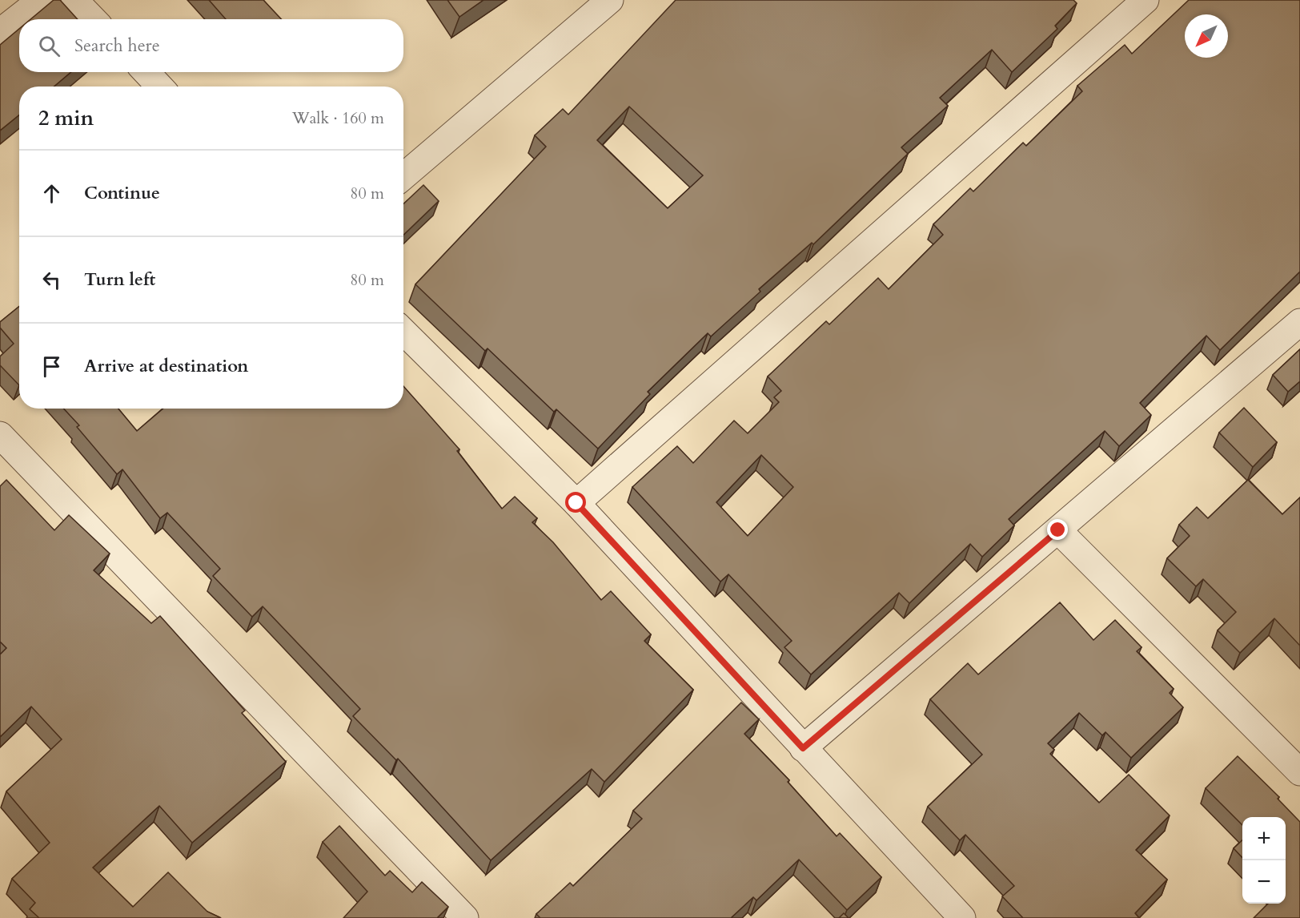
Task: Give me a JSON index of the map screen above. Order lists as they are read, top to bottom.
{
  "north": "bottom left",
  "page": {
    "search": "Search here",
    "heading": ["2 min", "Walk · 160 m"],
    "list": [
      ["Continue", "80 m"],
      ["Turn left", "80 m"],
      "Arrive at destination"
    ],
    "map_buttons": ["+", "−"]
  }
}
